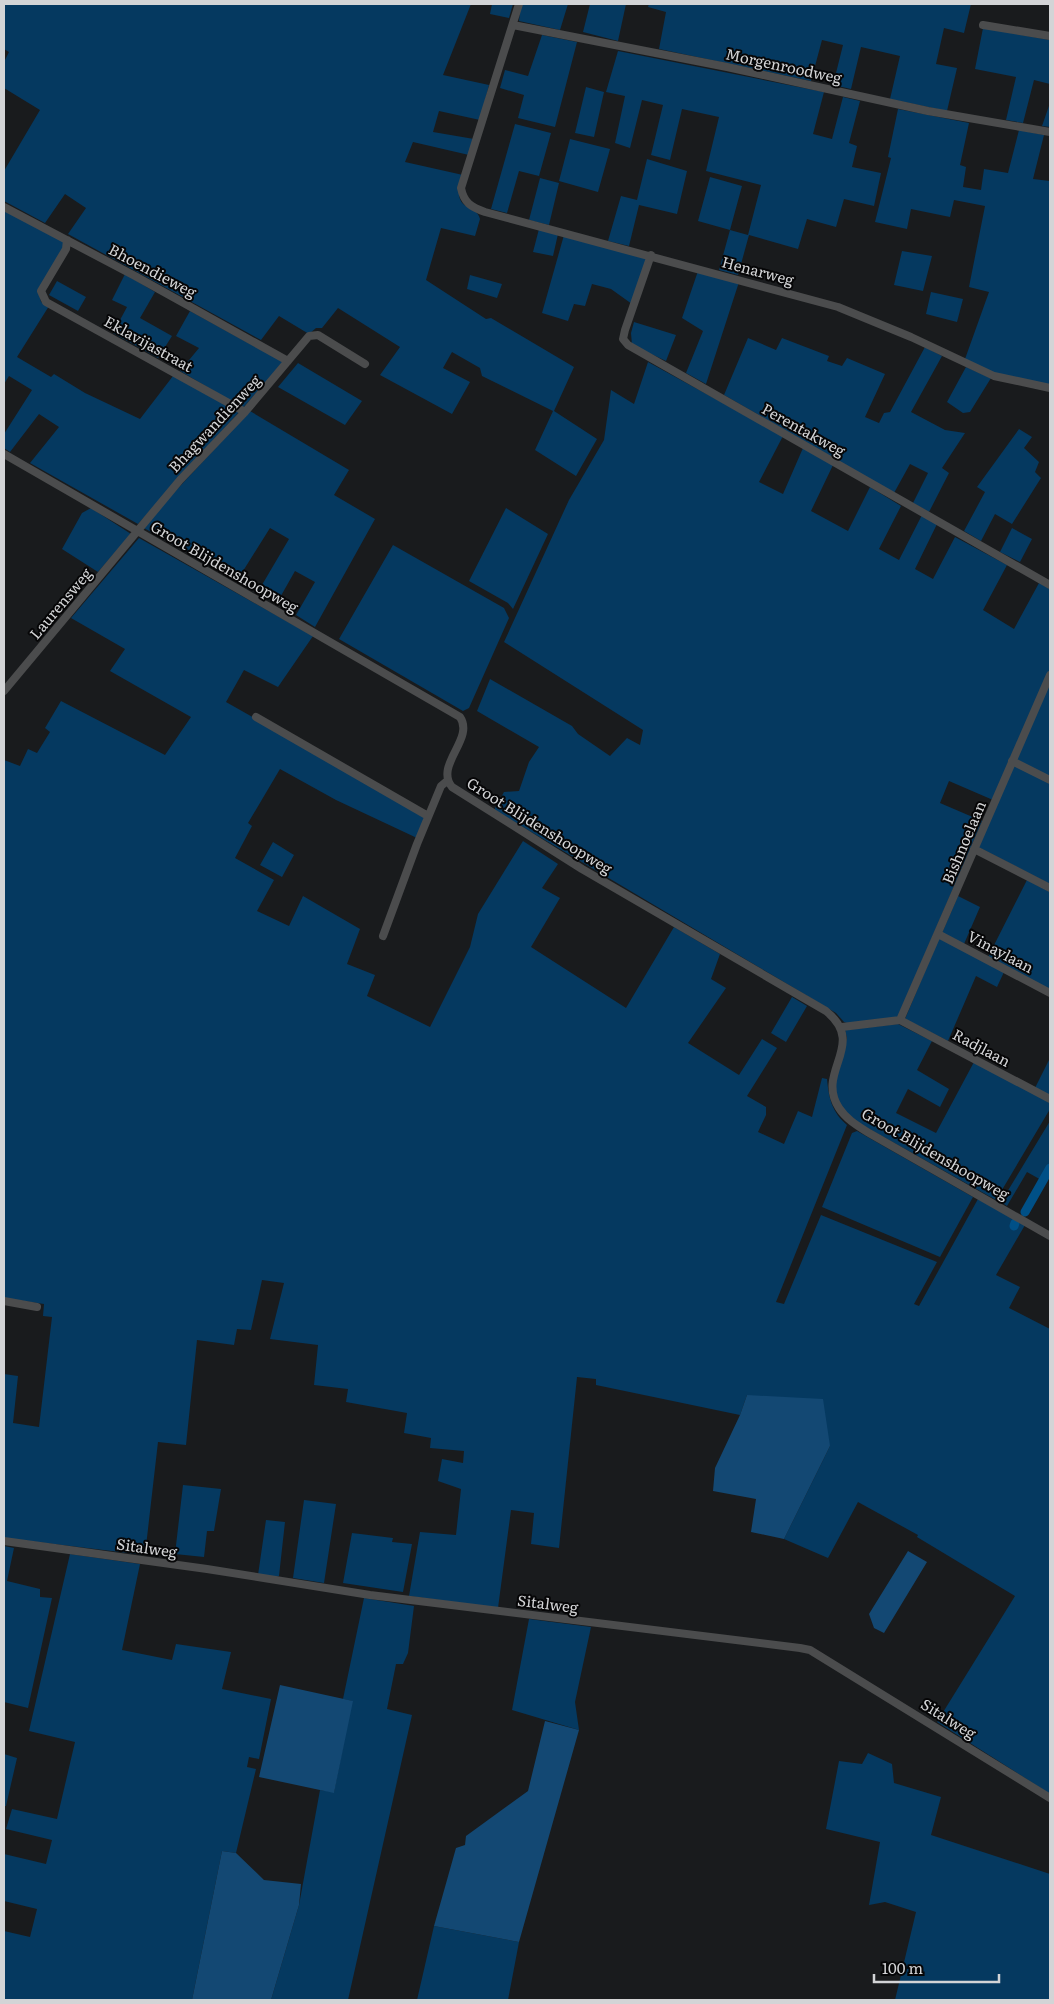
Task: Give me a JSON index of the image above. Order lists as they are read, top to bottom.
{
  "streets": {
    "street": [
      "Morgenroodweg",
      "Bhoendieweg",
      "Henarweg",
      "Eklavijastraat",
      "Bhagwandienweg",
      "Perentakweg",
      "Groot Blijdenshoopweg",
      "Laurensweg",
      "Bishnoelaan",
      "Vinaylaan",
      "Radjlaan",
      "Sitalweg"
    ]
  },
  "crossings": [
    ["Morgenroodweg", "Henarweg"],
    ["Bhoendieweg", "Eklavijastraat"],
    ["Bhoendieweg", "Bhagwandienweg"],
    ["Henarweg", "Perentakweg"],
    ["Eklavijastraat", "Bhagwandienweg"],
    ["Bhagwandienweg", "Groot Blijdenshoopweg"],
    ["Bhagwandienweg", "Laurensweg"],
    ["Groot Blijdenshoopweg", "Laurensweg"],
    ["Bishnoelaan", "Vinaylaan"],
    ["Bishnoelaan", "Radjlaan"]
  ],
  "scale_bar": "100 m"
}
